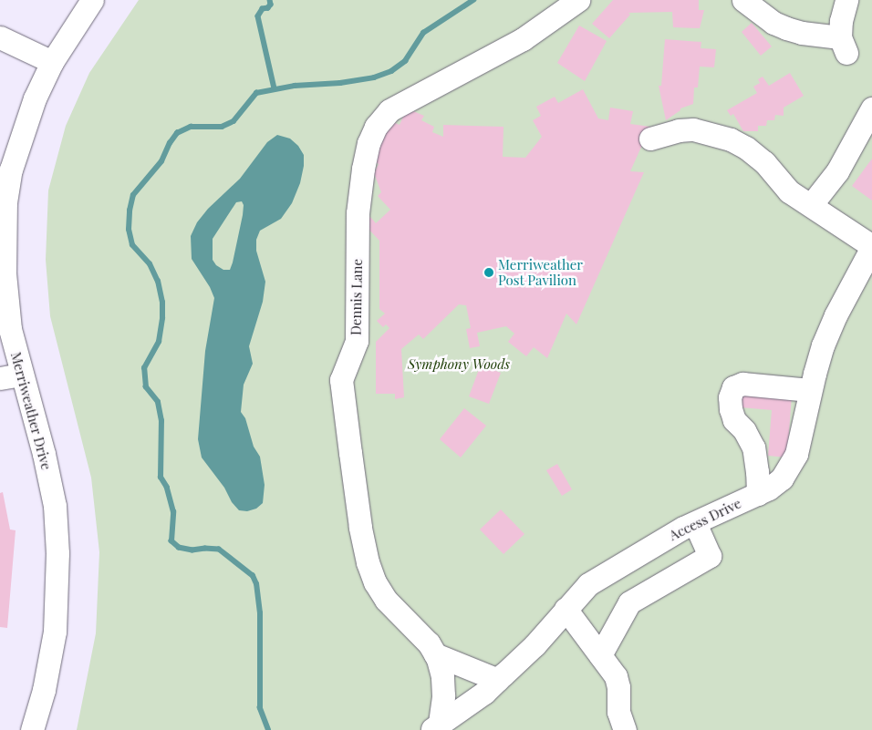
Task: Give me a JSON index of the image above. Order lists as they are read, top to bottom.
{
  "streets": {
    "street": ["Dennis Lane", "Merriweather Drive", "Access Drive"]
  },
  "crossings": [
    ["Dennis Lane", "Access Drive"]
  ],
  "parks": ["Symphony Woods"],
  "places": ["Merriweather Post Pavilion"]
}
